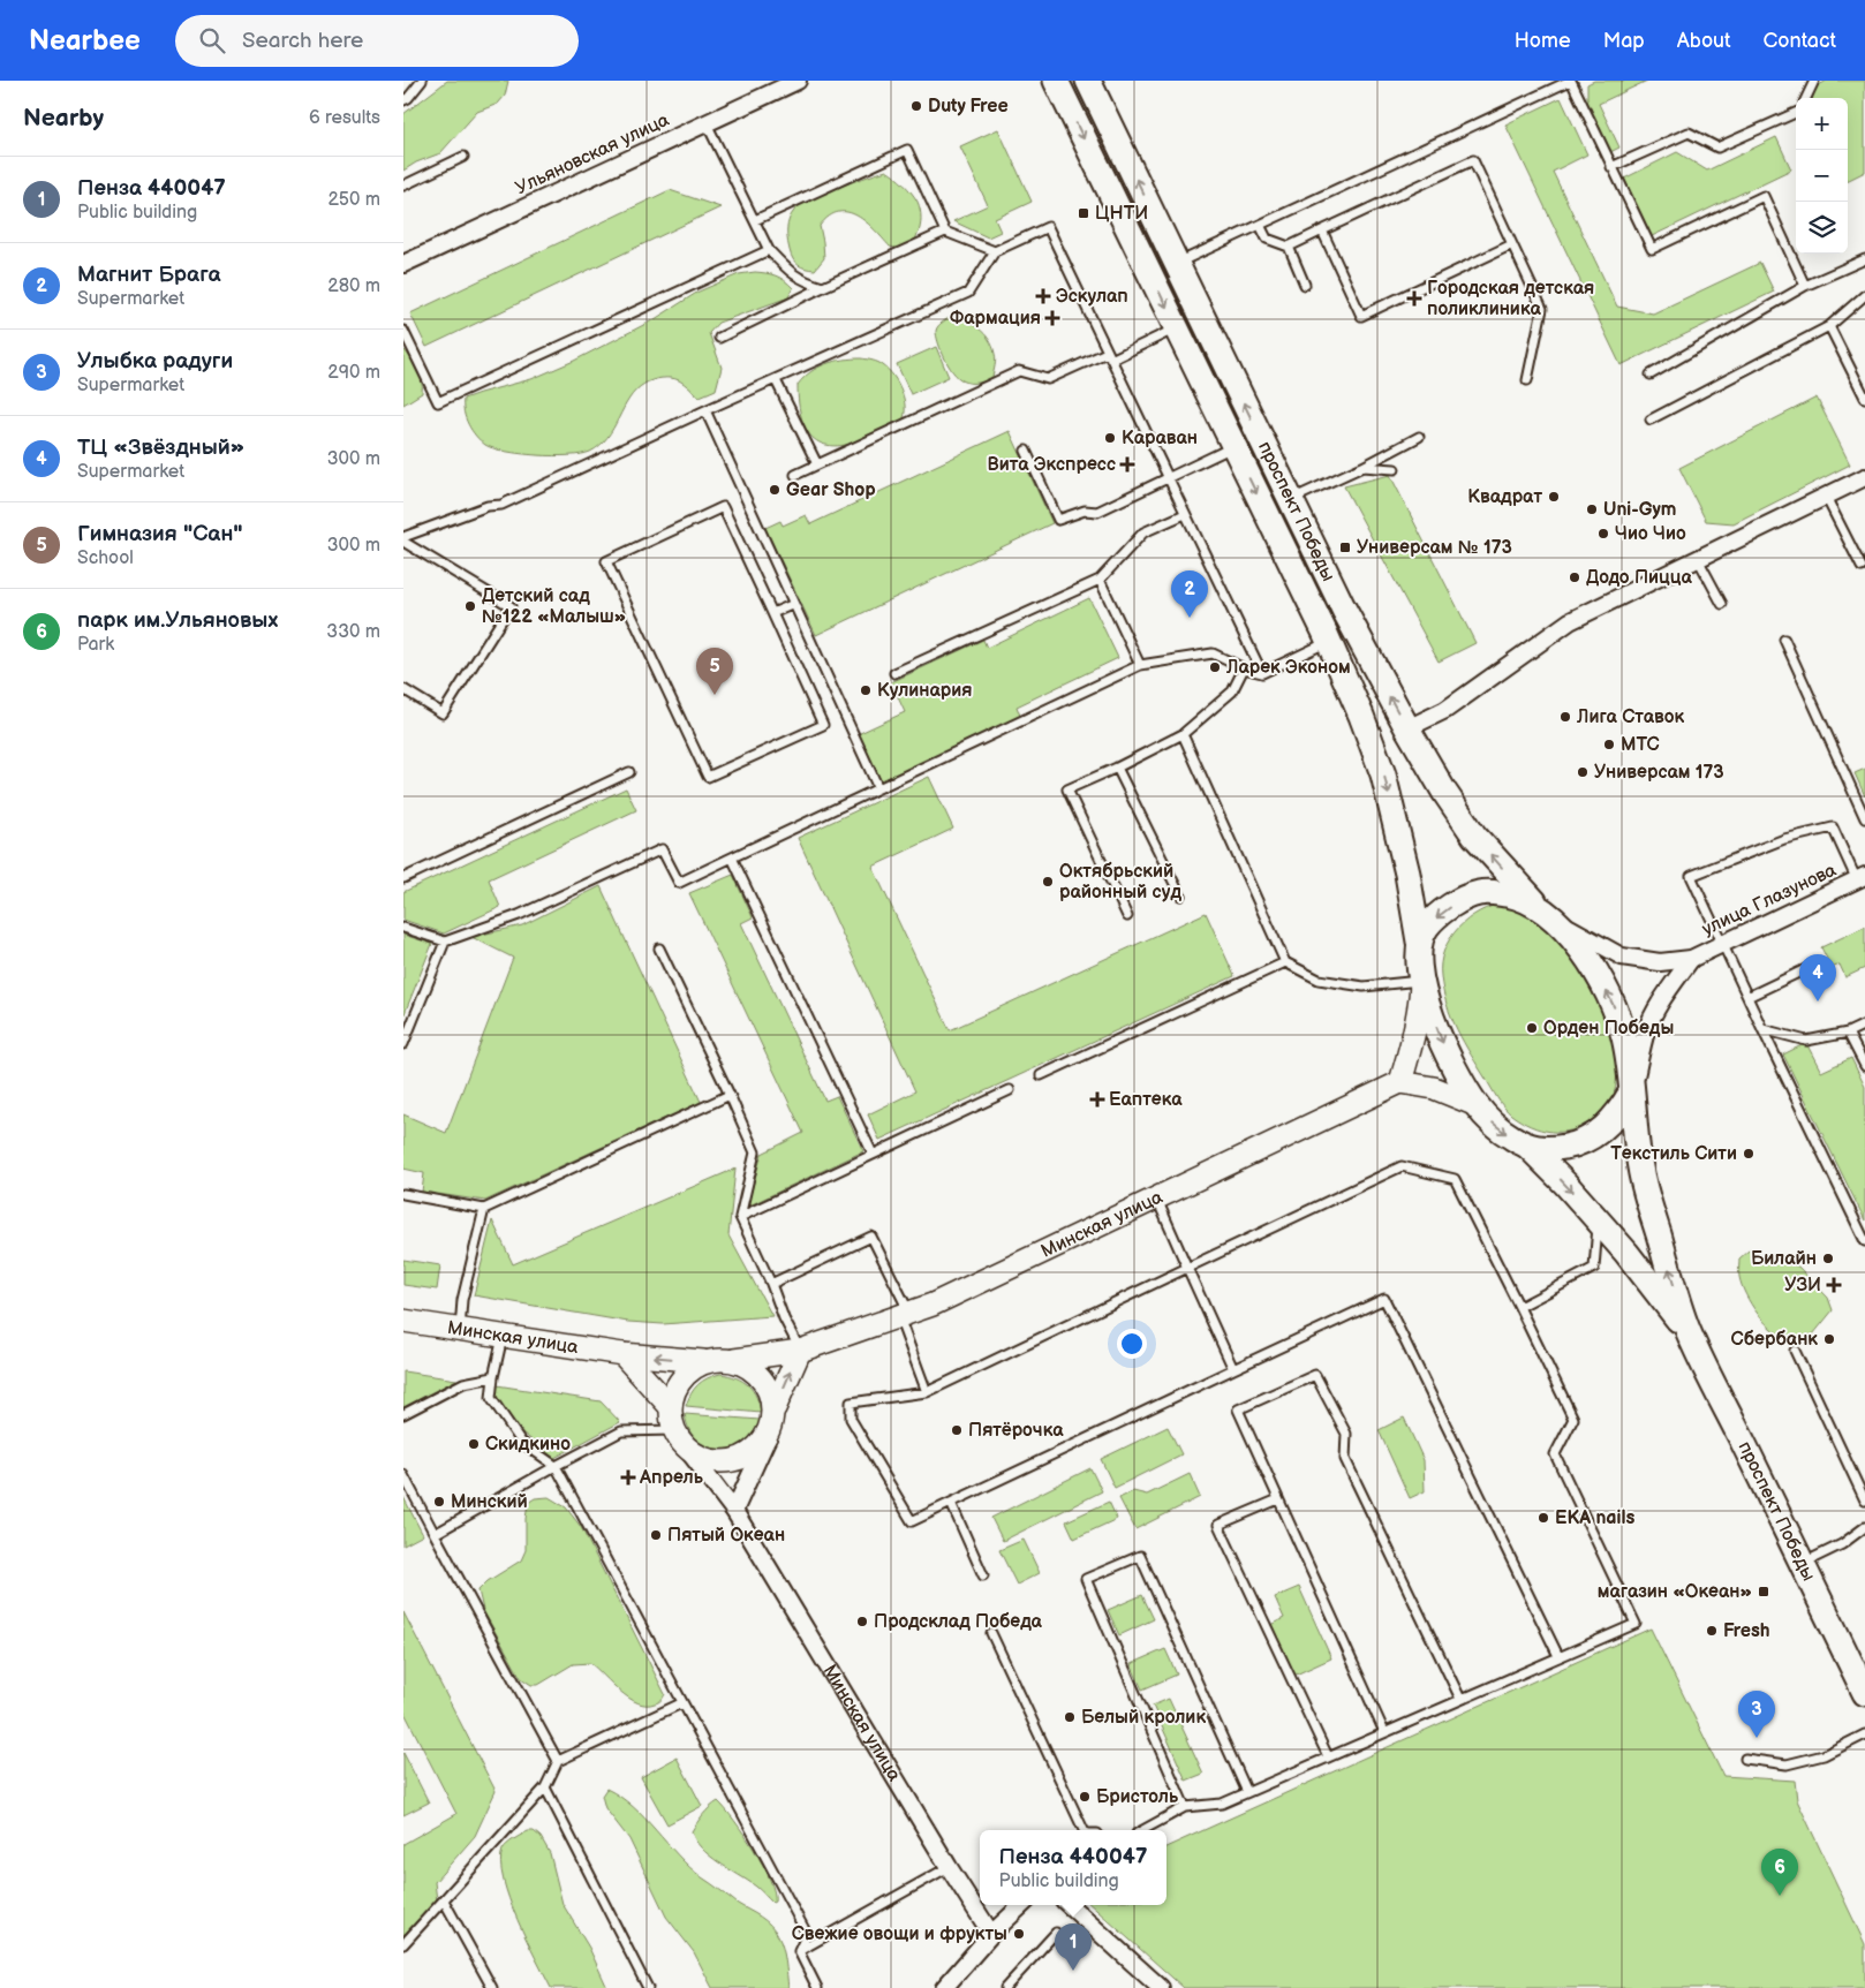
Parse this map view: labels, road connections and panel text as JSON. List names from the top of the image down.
{
  "streets": {
    "main road": ["проспект Победы", "Минская улица"],
    "street": ["Ульяновская улица", "улица Глазунова"]
  },
  "crossings": [
    ["проспект Победы", "улица Глазунова"]
  ],
  "places": {
    "other": [
      "Duty Free",
      "Караван",
      "Gear Shop",
      "Квадрат",
      "Uni-Gym",
      "Чио Чио",
      "Додо Пицца",
      "Детский сад №122 «Малыш»",
      "Ларек Эконом",
      "Кулинария",
      "Лига Ставок",
      "МТС",
      "Универсам 173",
      "Октябрьский районный суд",
      "Орден Победы",
      "Текстиль Сити",
      "Билайн",
      "Сбербанк",
      "Пятёрочка",
      "Скидкино",
      "Минский",
      "EKA nails",
      "Пятый Океан",
      "Продсклад Победа",
      "Fresh",
      "Белый кролик",
      "Бристоль",
      "Свежие овощи и фрукты"
    ],
    "transit": ["ЦНТИ", "Универсам № 173", "магазин «Океан»"],
    "health": [
      "Эскулап",
      "Городская детская поликлиника",
      "Фармация",
      "Вита Экспресс",
      "Еаптека",
      "УЗИ",
      "Апрель"
    ]
  },
  "page": {
    "header": "Nearbee",
    "search": "Search here",
    "nav": [
      "Home",
      "Map",
      "About",
      "Contact"
    ],
    "heading": ["Nearby", "6 results"],
    "map_buttons": ["+", "−"],
    "list": [
      {
        "mark": "1",
        "name": "Пенза 440047",
        "note": "Public building",
        "value": "250 m"
      },
      {
        "mark": "2",
        "name": "Магнит Брага",
        "note": "Supermarket",
        "value": "280 m"
      },
      {
        "mark": "3",
        "name": "Улыбка радуги",
        "note": "Supermarket",
        "value": "290 m"
      },
      {
        "mark": "4",
        "name": "ТЦ «Звёздный»",
        "note": "Supermarket",
        "value": "300 m"
      },
      {
        "mark": "5",
        "name": "Гимназия \"Сан\"",
        "note": "School",
        "value": "300 m"
      },
      {
        "mark": "6",
        "name": "парк им.Ульяновых",
        "note": "Park",
        "value": "330 m"
      }
    ],
    "pins": [
      "2",
      "5",
      "4",
      "3",
      "6",
      "1"
    ],
    "popup": ["Пенза 440047", "Public building"]
  }
}
